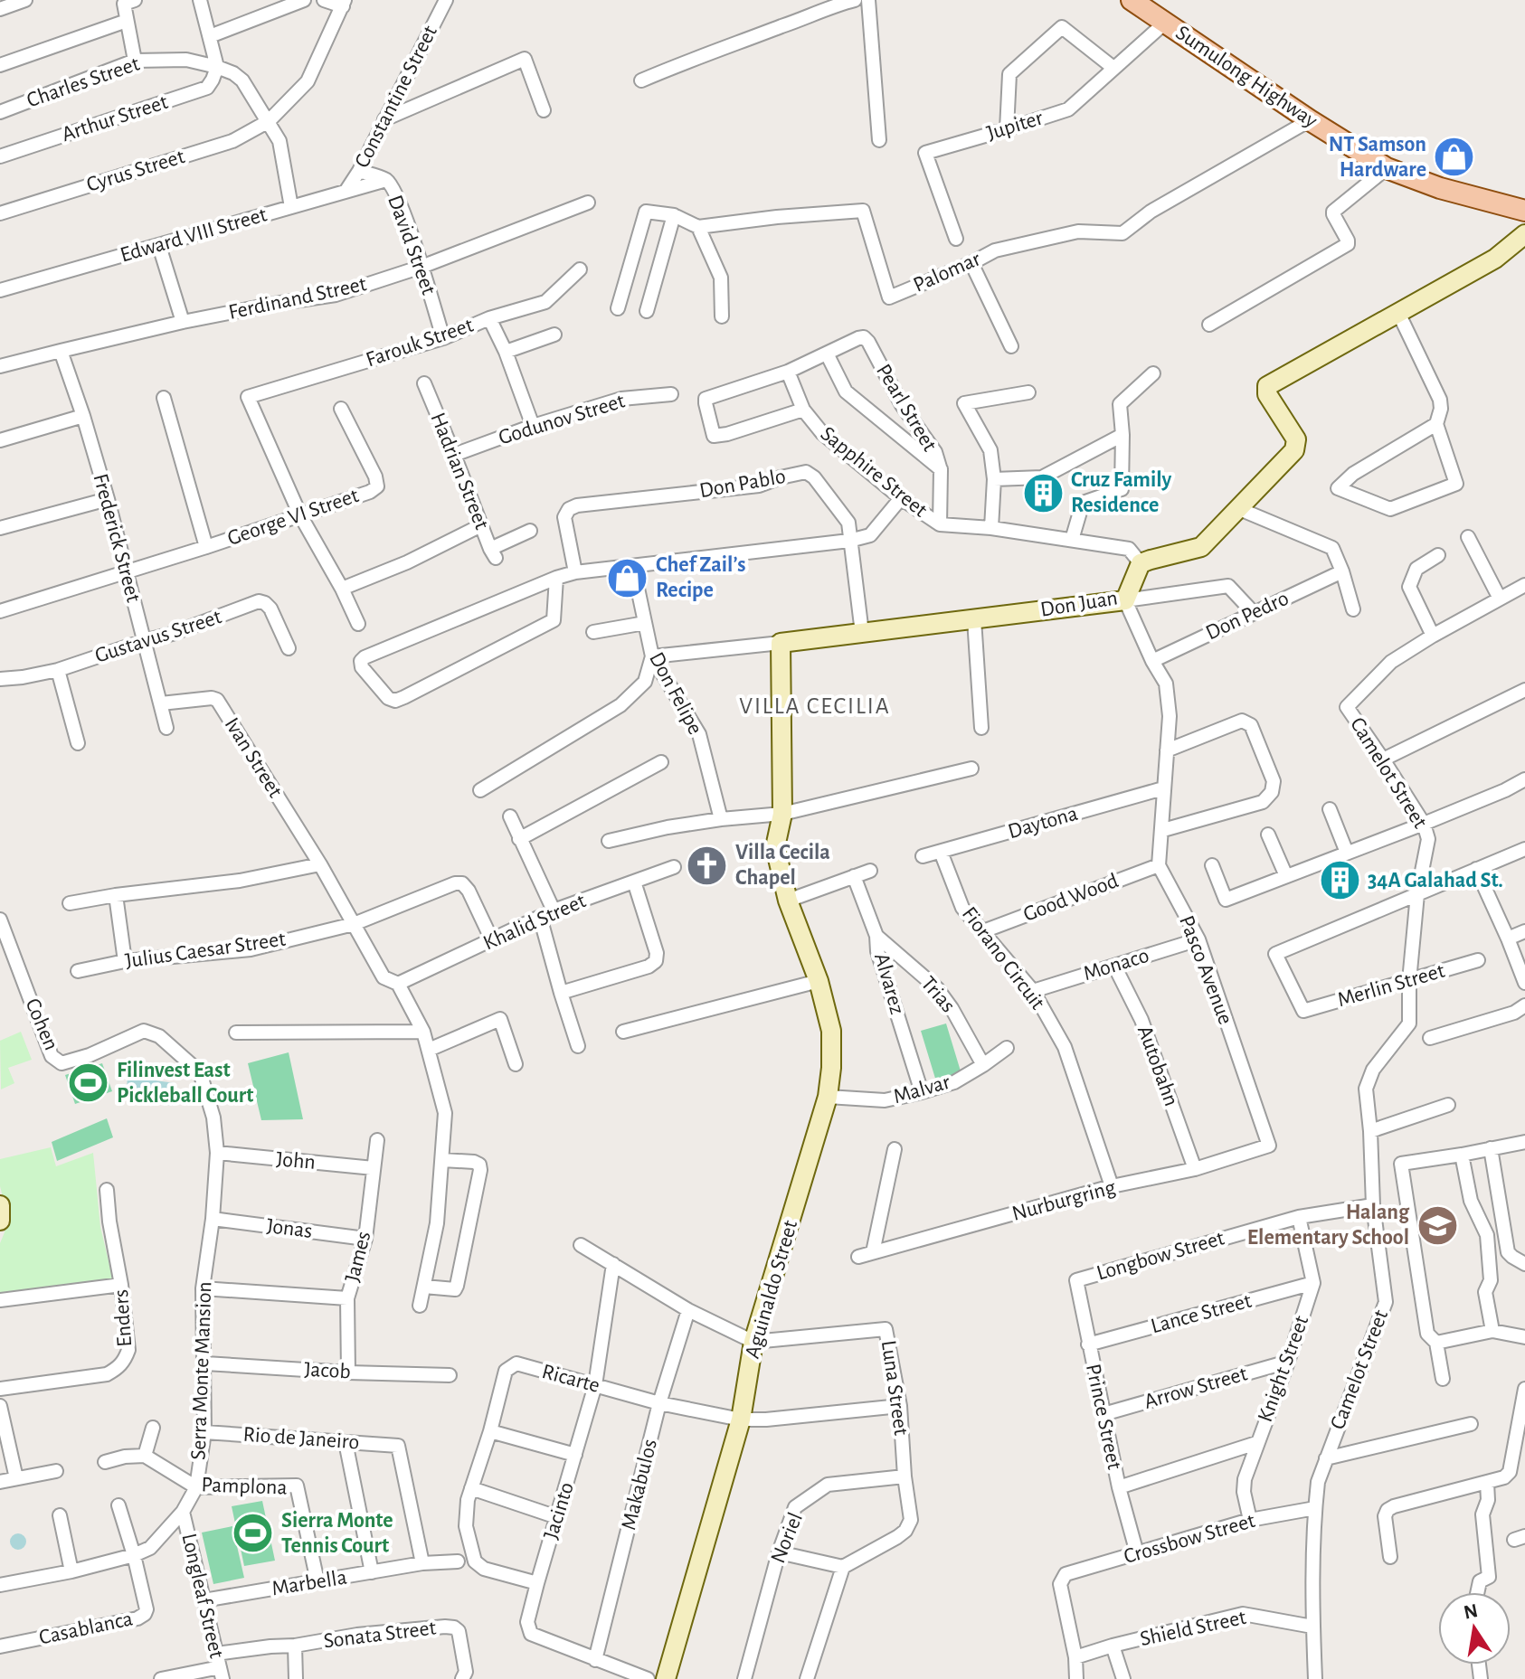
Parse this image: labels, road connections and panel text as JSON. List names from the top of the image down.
{
  "streets": {
    "main road": ["Sumulong Highway"],
    "street": [
      "Charles Street",
      "Constantine Street",
      "Arthur Street",
      "Jupiter",
      "Cyrus Street",
      "Edward VIII Street",
      "David Street",
      "Palomar",
      "Ferdinand Street",
      "Farouk Street",
      "Pearl Street",
      "Godunov Street",
      "Hadrian Street",
      "Sapphire Street",
      "Don Pablo",
      "George VI Street",
      "Frederick Street",
      "Don Juan",
      "Don Pedro",
      "Gustavus Street",
      "Don Felipe",
      "Ivan Street",
      "Camelot Street",
      "Daytona",
      "Good Wood",
      "Khalid Street",
      "Julius Caesar Street",
      "Fiorano Circuit",
      "Monaco",
      "Pasco Avenue",
      "Alvarez",
      "Merlin Street",
      "Trias",
      "Cohen",
      "Autobahn",
      "Malvar",
      "John",
      "Nurburgring",
      "Jonas",
      "Longbow Street",
      "James",
      "Aguinaldo Street",
      "Lance Street",
      "Enders",
      "Knight Street",
      "Serra Monte Mansion",
      "Jacob",
      "Ricarte",
      "Luna Street",
      "Arrow Street",
      "Prince Street",
      "Rio de Janeiro",
      "Makabulos",
      "Pamplona",
      "Jacinto",
      "Noriel",
      "Crossbow Street",
      "Marbella",
      "Longleaf Street",
      "Casablanca",
      "Shield Street",
      "Sonata Street"
    ]
  },
  "crossings": [
    ["Sumulong Highway", "Jupiter"],
    ["Sumulong Highway", "Palomar"],
    ["Charles Street", "Arthur Street"],
    ["Charles Street", "Cyrus Street"],
    ["Charles Street", "Edward VIII Street"],
    ["Constantine Street", "Edward VIII Street"],
    ["Constantine Street", "David Street"],
    ["Edward VIII Street", "David Street"],
    ["David Street", "Ferdinand Street"],
    ["David Street", "Farouk Street"],
    ["Ferdinand Street", "Frederick Street"],
    ["Farouk Street", "George VI Street"],
    ["Pearl Street", "Sapphire Street"],
    ["Godunov Street", "Hadrian Street"],
    ["Sapphire Street", "Don Juan"],
    ["Don Pablo", "Don Juan"],
    ["George VI Street", "Frederick Street"],
    ["Frederick Street", "Gustavus Street"],
    ["Frederick Street", "Ivan Street"],
    ["Don Juan", "Don Felipe"],
    ["Don Juan", "Aguinaldo Street"],
    ["Camelot Street", "Merlin Street"],
    ["Camelot Street", "Longbow Street"],
    ["Camelot Street", "Crossbow Street"],
    ["Camelot Street", "Shield Street"],
    ["Daytona", "Fiorano Circuit"],
    ["Good Wood", "Fiorano Circuit"],
    ["Good Wood", "Pasco Avenue"],
    ["Khalid Street", "Julius Caesar Street"],
    ["Fiorano Circuit", "Monaco"],
    ["Fiorano Circuit", "Nurburgring"],
    ["Monaco", "Pasco Avenue"],
    ["Monaco", "Autobahn"],
    ["Pasco Avenue", "Nurburgring"],
    ["Alvarez", "Trias"],
    ["Alvarez", "Malvar"],
    ["Trias", "Malvar"],
    ["Cohen", "John"],
    ["Cohen", "Serra Monte Mansion"],
    ["Autobahn", "Nurburgring"],
    ["Malvar", "Aguinaldo Street"],
    ["John", "James"],
    ["John", "Serra Monte Mansion"],
    ["Jonas", "James"],
    ["Jonas", "Serra Monte Mansion"],
    ["Longbow Street", "Prince Street"],
    ["James", "Jacob"],
    ["Aguinaldo Street", "Ricarte"],
    ["Aguinaldo Street", "Luna Street"],
    ["Lance Street", "Knight Street"],
    ["Lance Street", "Prince Street"],
    ["Knight Street", "Arrow Street"],
    ["Knight Street", "Crossbow Street"],
    ["Serra Monte Mansion", "Jacob"],
    ["Serra Monte Mansion", "Rio de Janeiro"],
    ["Serra Monte Mansion", "Pamplona"],
    ["Serra Monte Mansion", "Longleaf Street"],
    ["Serra Monte Mansion", "Casablanca"],
    ["Ricarte", "Luna Street"],
    ["Ricarte", "Makabulos"],
    ["Ricarte", "Jacinto"],
    ["Luna Street", "Noriel"],
    ["Arrow Street", "Prince Street"],
    ["Prince Street", "Crossbow Street"],
    ["Rio de Janeiro", "Marbella"],
    ["Makabulos", "Jacinto"],
    ["Pamplona", "Marbella"],
    ["Crossbow Street", "Shield Street"],
    ["Marbella", "Longleaf Street"],
    ["Longleaf Street", "Sonata Street"]
  ],
  "districts": ["VILLA CECILIA"],
  "places": {
    "shop": ["NT Samson Hardware", "Chef Zail’s Recipe"],
    "building": ["Cruz Family Residence", "34A Galahad St."],
    "church": ["Villa Cecila Chapel"],
    "sports": ["Filinvest East Pickleball Court", "Sierra Monte Tennis Court"],
    "school or university": ["Halang Elementary School"]
  },
  "north": "top"
}
